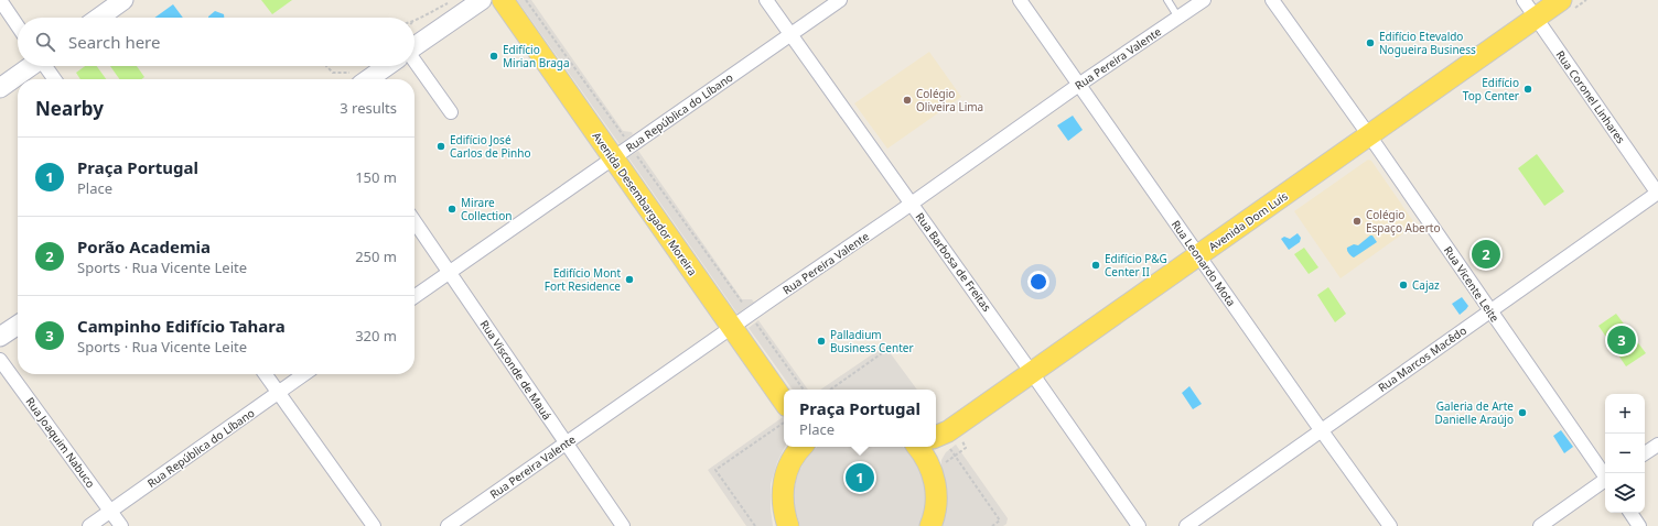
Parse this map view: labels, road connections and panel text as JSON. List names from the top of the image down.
{
  "streets": {
    "main road": ["Avenida Desembargador Moreira", "Avenida Dom Luís"],
    "street": [
      "Rua Pereira Valente",
      "Rua Coronel Linhares",
      "Rua República do Líbano",
      "Rua Barbosa de Freitas",
      "Rua Leonardo Mota",
      "Rua Vicente Leite",
      "Rua Marcos Macêdo",
      "Rua Visconde de Mauá",
      "Rua Joaquim Nabuco"
    ]
  },
  "crossings": [
    ["Rua Pereira Valente", "Avenida Desembargador Moreira"],
    ["Rua Pereira Valente", "Rua Barbosa de Freitas"],
    ["Rua Pereira Valente", "Rua Leonardo Mota"],
    ["Rua Pereira Valente", "Rua Visconde de Mauá"],
    ["Rua Coronel Linhares", "Avenida Dom Luís"],
    ["Rua Coronel Linhares", "Rua Marcos Macêdo"],
    ["Rua República do Líbano", "Avenida Desembargador Moreira"],
    ["Rua República do Líbano", "Rua Barbosa de Freitas"],
    ["Rua República do Líbano", "Rua Visconde de Mauá"],
    ["Rua República do Líbano", "Rua Joaquim Nabuco"],
    ["Avenida Dom Luís", "Rua Barbosa de Freitas"],
    ["Avenida Dom Luís", "Rua Leonardo Mota"],
    ["Avenida Dom Luís", "Rua Vicente Leite"],
    ["Rua Leonardo Mota", "Rua Marcos Macêdo"],
    ["Rua Vicente Leite", "Rua Marcos Macêdo"]
  ],
  "places": [
    "Edifício Etevaldo Nogueira Business",
    "Edifício Mirian Braga",
    "Edifício Top Center",
    "Colégio Oliveira Lima",
    "Edifício José Carlos de Pinho",
    "Mirare Collection",
    "Colégio Espaço Aberto",
    "Edifício P&G Center II",
    "Edifício Mont Fort Residence",
    "Cajaz",
    "Palladium Business Center",
    "Galeria de Arte Danielle Araújo"
  ],
  "page": {
    "search": "Search here",
    "heading": ["Nearby", "3 results"],
    "list": [
      {
        "mark": "1",
        "name": "Praça Portugal",
        "note": "Place",
        "value": "150 m"
      },
      {
        "mark": "2",
        "name": "Porão Academia",
        "note": "Sports · Rua Vicente Leite",
        "value": "250 m"
      },
      {
        "mark": "3",
        "name": "Campinho Edifício Tahara",
        "note": "Sports · Rua Vicente Leite",
        "value": "320 m"
      }
    ],
    "pins": ["2", "3", "1"],
    "popup": ["Praça Portugal", "Place"],
    "map_buttons": ["+", "−"]
  }
}
